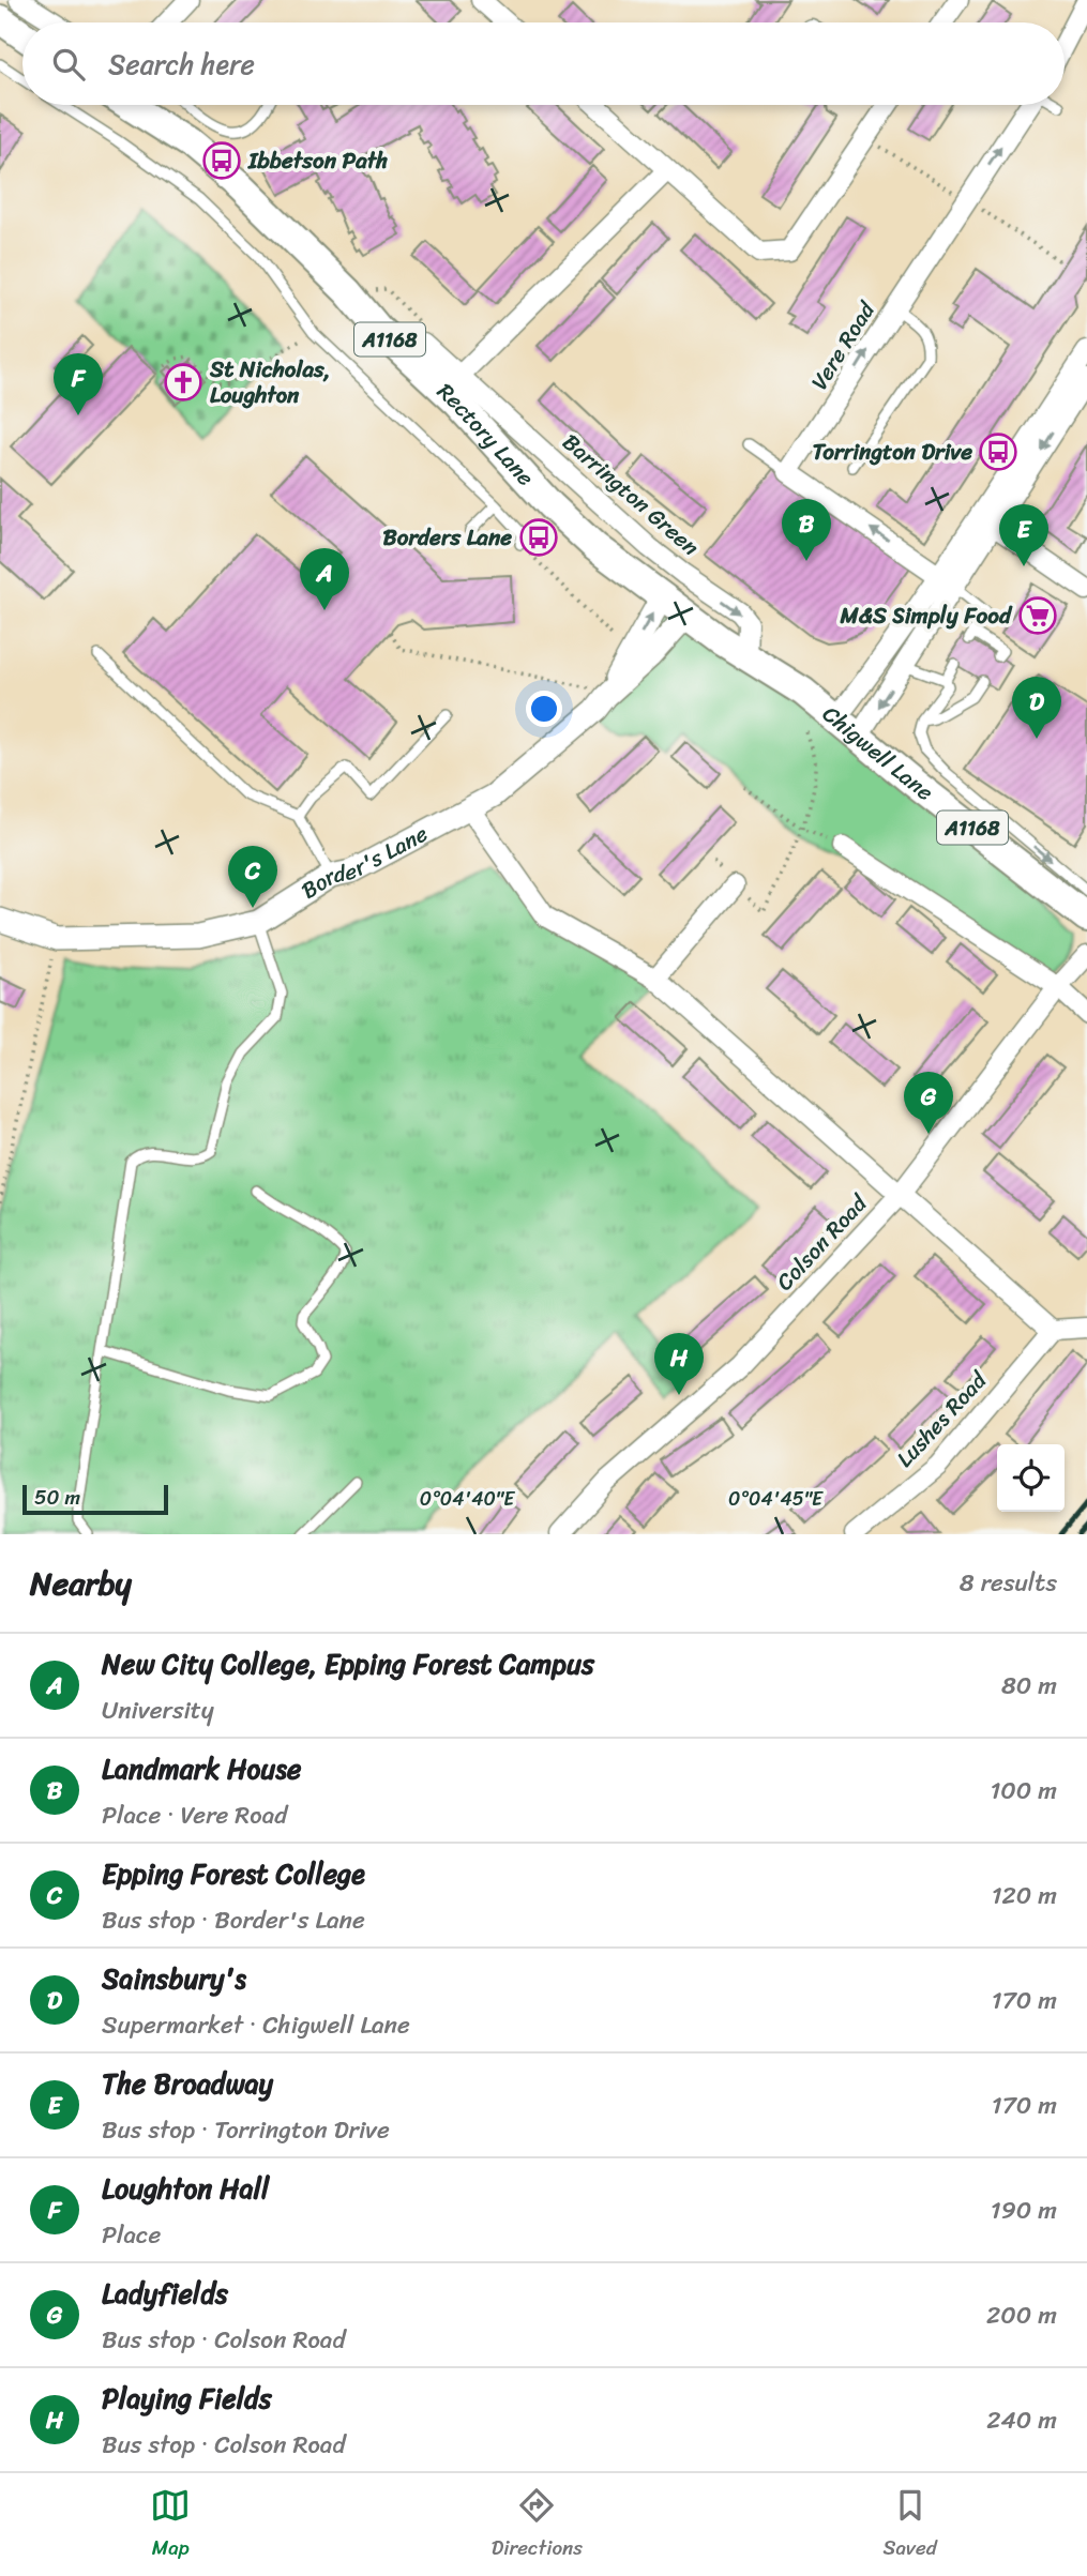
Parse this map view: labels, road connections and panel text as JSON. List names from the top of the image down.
{
  "streets": {
    "main road": ["A1168", "Rectory Lane", "Chigwell Lane"],
    "street": [
      "Vere Road",
      "Barrington Green",
      "Border's Lane",
      "Colson Road",
      "Lushes Road"
    ]
  },
  "crossings": [
    ["Rectory Lane", "Chigwell Lane"],
    ["Rectory Lane", "Border's Lane"],
    ["Barrington Green", "Chigwell Lane"],
    ["Chigwell Lane", "Border's Lane"]
  ],
  "one_way": ["Vere Road"],
  "places": {
    "bus stop": ["Ibbetson Path", "Torrington Drive", "Borders Lane"],
    "church": ["St Nicholas, Loughton"],
    "supermarket": ["M&S Simply Food"]
  },
  "scale_bar": "50 m",
  "page": {
    "search": "Search here",
    "pins": [
      "F",
      "B",
      "E",
      "A",
      "D",
      "C",
      "G",
      "H"
    ],
    "scale": "50 m",
    "heading": ["Nearby", "8 results"],
    "list": [
      {
        "mark": "A",
        "name": "New City College, Epping Forest Campus",
        "note": "University",
        "value": "80 m"
      },
      {
        "mark": "B",
        "name": "Landmark House",
        "note": "Place · Vere Road",
        "value": "100 m"
      },
      {
        "mark": "C",
        "name": "Epping Forest College",
        "note": "Bus stop · Border's Lane",
        "value": "120 m"
      },
      {
        "mark": "D",
        "name": "Sainsbury's",
        "note": "Supermarket · Chigwell Lane",
        "value": "170 m"
      },
      {
        "mark": "E",
        "name": "The Broadway",
        "note": "Bus stop · Torrington Drive",
        "value": "170 m"
      },
      {
        "mark": "F",
        "name": "Loughton Hall",
        "note": "Place",
        "value": "190 m"
      },
      {
        "mark": "G",
        "name": "Ladyfields",
        "note": "Bus stop · Colson Road",
        "value": "200 m"
      },
      {
        "mark": "H",
        "name": "Playing Fields",
        "note": "Bus stop · Colson Road",
        "value": "240 m"
      }
    ],
    "nav": ["Map", "Directions", "Saved"]
  },
  "coordinates": ["0°04'40\"E", "0°04'45\"E"]
}
